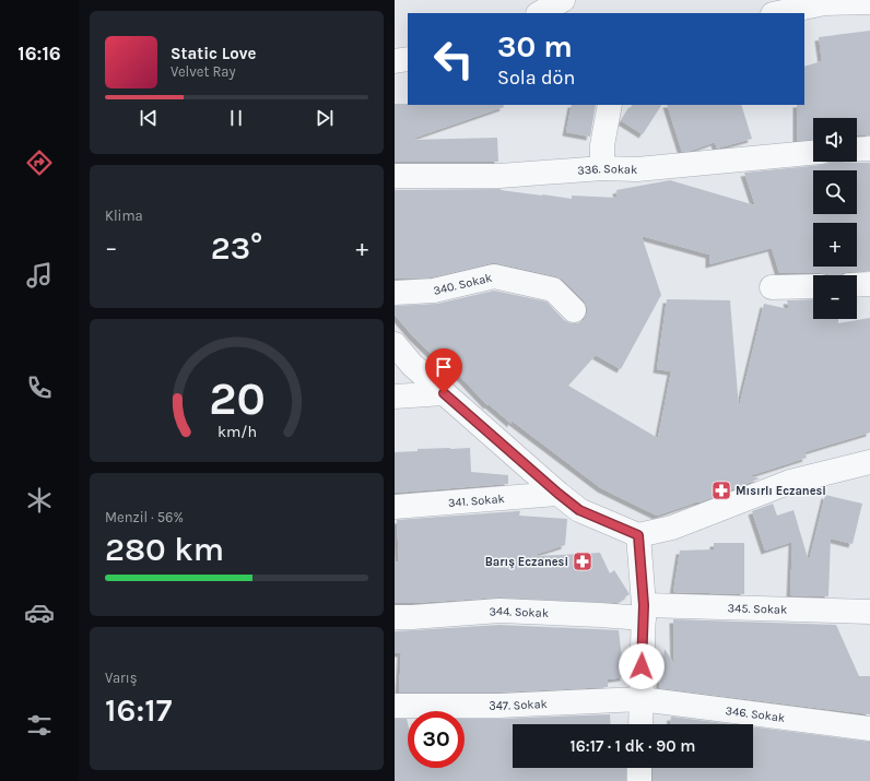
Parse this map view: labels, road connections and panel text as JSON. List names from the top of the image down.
{
  "streets": {
    "street": [
      "336. Sokak",
      "340. Sokak",
      "341. Sokak",
      "345. Sokak",
      "344. Sokak",
      "347. Sokak",
      "346. Sokak"
    ]
  },
  "crossings": [
    ["345. Sokak", "344. Sokak"],
    ["347. Sokak", "346. Sokak"]
  ],
  "places": {
    "pharmacy": ["Mısırlı Eczanesi", "Barış Eczanesi"]
  },
  "page": {
    "tabs": "16:16",
    "turn": ["30 m", "Sola dön"],
    "song": ["Static Love", "Velvet Ray"],
    "map_buttons": ["+", "−"],
    "tile": [
      "Klima",
      ["Menzil · 56%", "280 km"],
      ["Varış", "16:17"]
    ],
    "heat": ["−", "23°", "+"],
    "limit": "30",
    "trip": "16:17 · 1 dk · 90 m",
    "gauge": ["20", "km/h"]
  }
}
